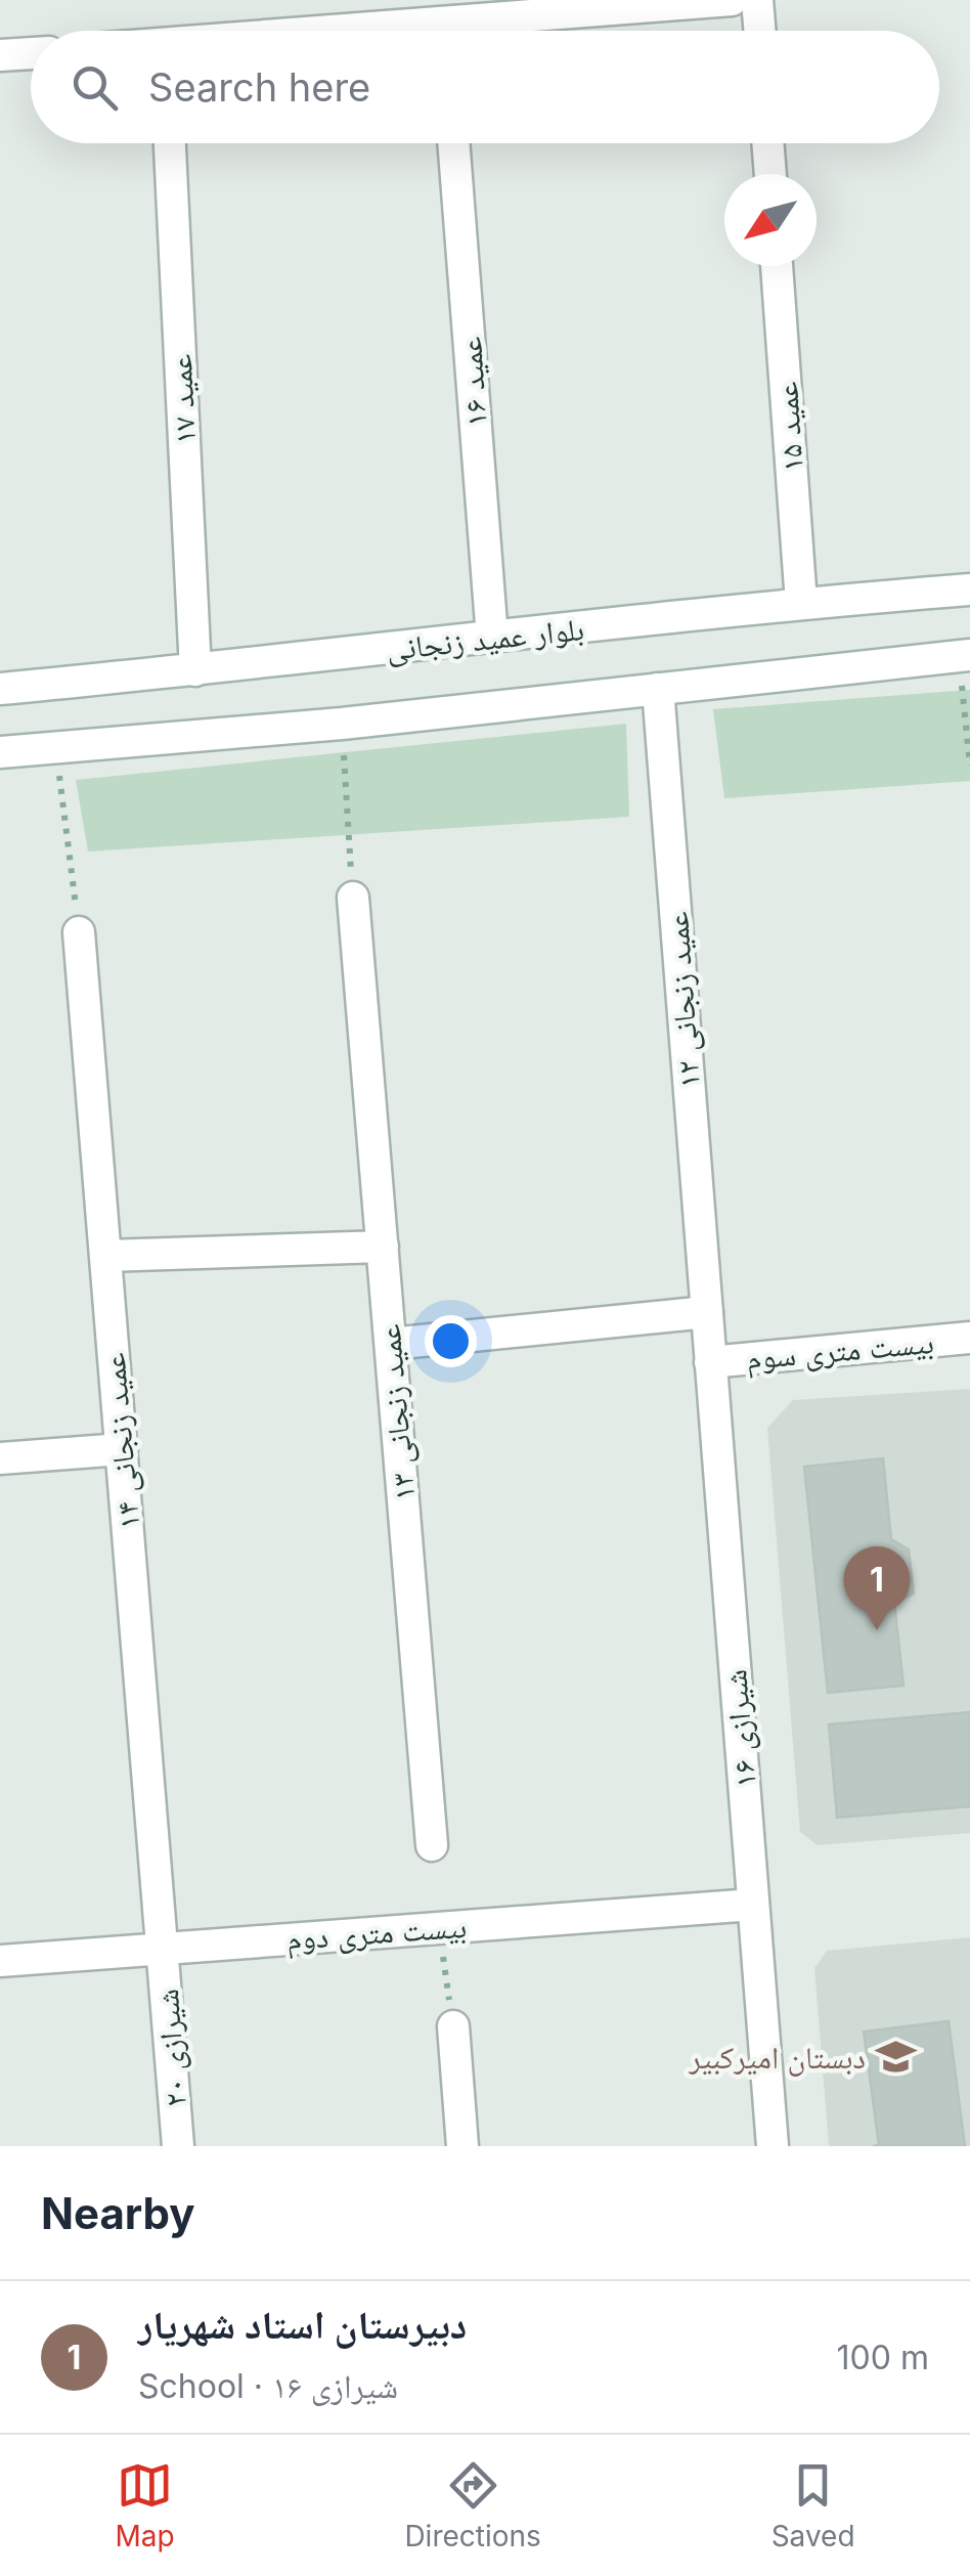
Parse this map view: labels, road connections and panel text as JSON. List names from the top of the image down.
{
  "streets": {
    "street": [
      "عمید ۱۶",
      "عمید ۱۷",
      "عمید ۱۵",
      "بلوار عمید زنجانی",
      "عمید زنجانی ۱۲",
      "بیست متری سوم",
      "عمید زنجانی ۱۳",
      "عمید زنجانی ۱۴",
      "شیرازی ۱۶",
      "بیست متری دوم",
      "شیرازی ۲۰"
    ]
  },
  "crossings": [
    ["عمید ۱۶", "بلوار عمید زنجانی"],
    ["عمید ۱۷", "بلوار عمید زنجانی"],
    ["عمید ۱۵", "بلوار عمید زنجانی"],
    ["عمید زنجانی ۱۲", "شیرازی ۱۶"],
    ["بیست متری سوم", "شیرازی ۱۶"],
    ["عمید زنجانی ۱۴", "بیست متری دوم"],
    ["عمید زنجانی ۱۴", "شیرازی ۲۰"],
    ["شیرازی ۱۶", "بیست متری دوم"],
    ["بیست متری دوم", "شیرازی ۲۰"]
  ],
  "places": {
    "school or university": ["دبستان امیرکبیر"]
  },
  "north": "bottom left",
  "page": {
    "search": "Search here",
    "pins": "1",
    "heading": "Nearby",
    "list": [
      {
        "mark": "1",
        "name": "دبیرستان استاد شهریار",
        "note": "School · شیرازی ۱۶",
        "value": "100 m"
      }
    ],
    "nav": ["Map", "Directions", "Saved"]
  }
}
